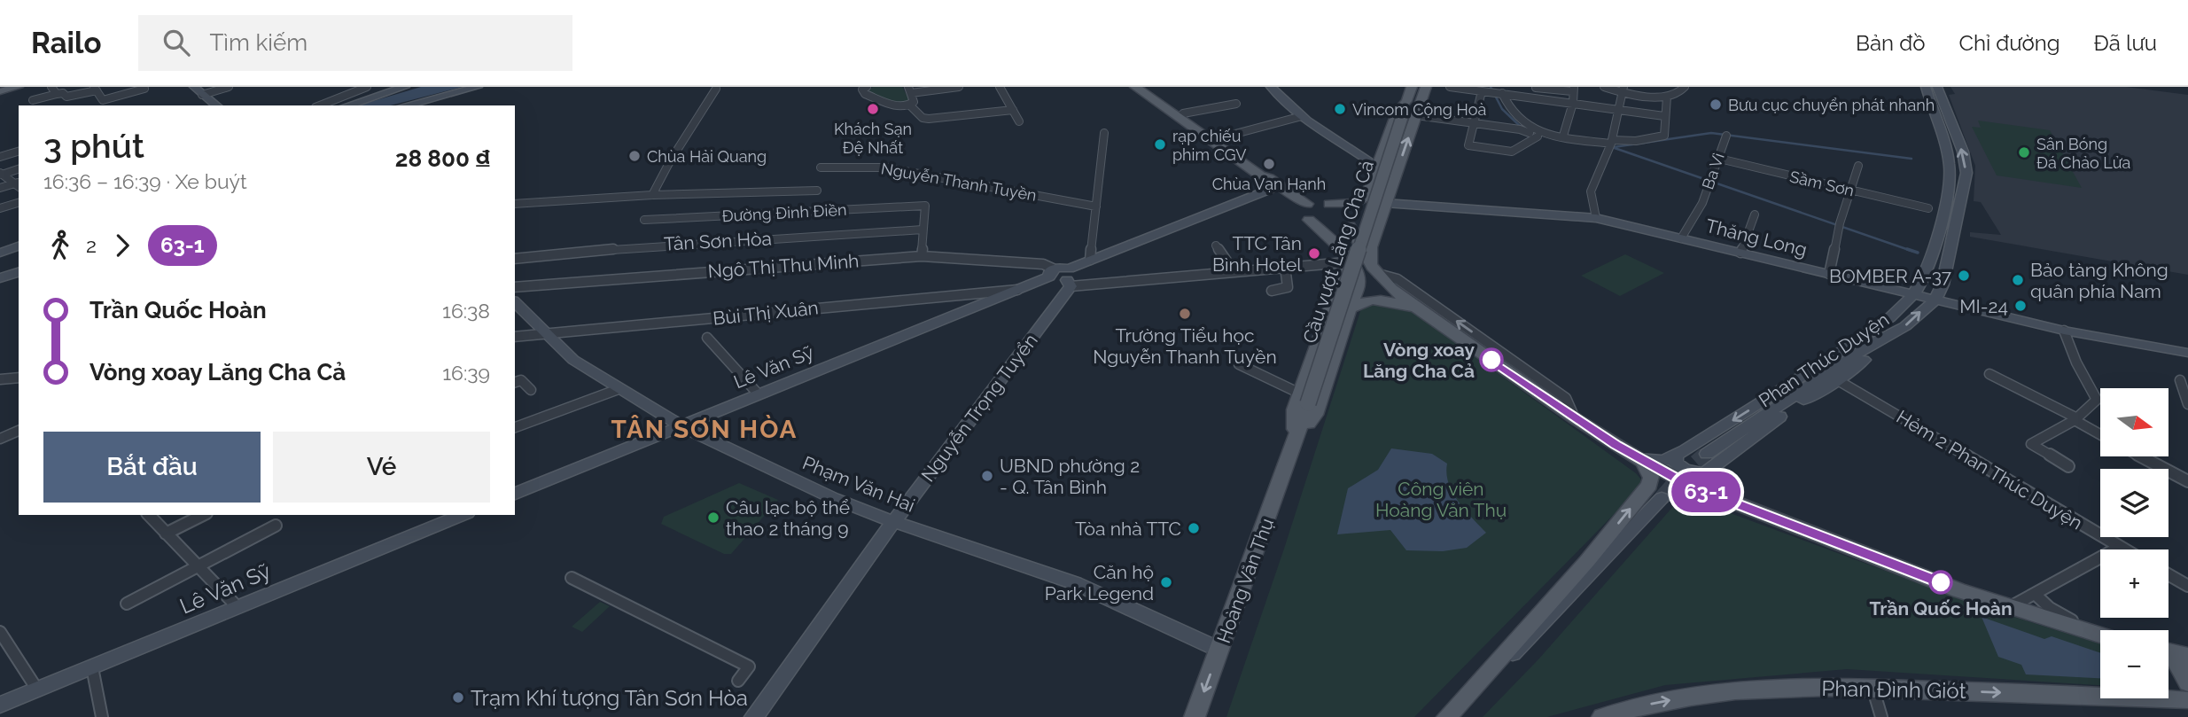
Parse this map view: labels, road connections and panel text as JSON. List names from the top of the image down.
{
  "streets": {
    "main road": [
      "Thăng Long",
      "Cầu vượt Lăng Cha Cả",
      "Phan Thúc Duyện",
      "Lê Văn Sỹ",
      "Nguyễn Trọng Tuyển",
      "Phạm Văn Hai",
      "Hoàng Văn Thụ",
      "Phan Đình Giót"
    ],
    "street": [
      "Ba Vì",
      "Nguyễn Thanh Tuyền",
      "Sầm Sơn",
      "Đường Đinh Điền",
      "Tân Sơn Hòa",
      "Ngô Thị Thu Minh",
      "Bùi Thị Xuân",
      "Hẻm 2 Phan Thúc Duyện"
    ]
  },
  "crossings": [
    ["Ba Vì", "Sầm Sơn"],
    ["Ba Vì", "Thăng Long"],
    ["Đường Đinh Điền", "Tân Sơn Hòa"],
    ["Thăng Long", "Phan Thúc Duyện"],
    ["Cầu vượt Lăng Cha Cả", "Hoàng Văn Thụ"],
    ["Ngô Thị Thu Minh", "Lê Văn Sỹ"],
    ["Bùi Thị Xuân", "Lê Văn Sỹ"],
    ["Bùi Thị Xuân", "Phạm Văn Hai"],
    ["Phan Thúc Duyện", "Hẻm 2 Phan Thúc Duyện"],
    ["Lê Văn Sỹ", "Phạm Văn Hai"],
    ["Nguyễn Trọng Tuyển", "Phạm Văn Hai"],
    ["Phạm Văn Hai", "Hoàng Văn Thụ"]
  ],
  "districts": ["TÂN SƠN HÒA"],
  "parks": ["Công viên Hoàng Văn Thụ"],
  "places": [
    "Bưu cục chuyển phát nhanh",
    "Khách Sạn Đệ Nhất",
    "Vincom Cộng Hoà",
    "rạp chiếu phim CGV",
    "Sân Bóng Đá Chảo Lửa",
    "Chùa Hải Quang",
    "Chùa Vạn Hạnh",
    "TTC Tân Bình Hotel",
    "BOMBER A-37",
    "Bảo tàng Không quân phía Nam",
    "MI-24",
    "Trường Tiểu học Nguyễn Thanh Tuyền",
    "Vòng xoay Lăng Cha Cả",
    "UBND phường 2 - Q. Tân Bình",
    "Câu lạc bộ thể thao 2 tháng 9",
    "Tòa nhà TTC",
    "Căn hộ Park Legend",
    "Trần Quốc Hoàn",
    "Trạm Khí tượng Tân Sơn Hòa"
  ],
  "lines": ["bus line 63-1"],
  "north": "right",
  "page": {
    "header": "Railo",
    "search": "Tìm kiếm",
    "nav": ["Bản đồ", "Chỉ đường", "Đã lưu"],
    "on_map": "63-1",
    "heading": ["3 phút", "16:36 – 16:39 · Xe buýt", "28 800 ₫"],
    "legs": ["2", "63-1"],
    "list": [
      {
        "name": "Trần Quốc Hoàn",
        "value": "16:38"
      },
      {
        "name": "Vòng xoay Lăng Cha Cả",
        "value": "16:39"
      }
    ],
    "map_buttons": ["+", "−"],
    "buttons": ["Bắt đầu", "Vé"]
  }
}
